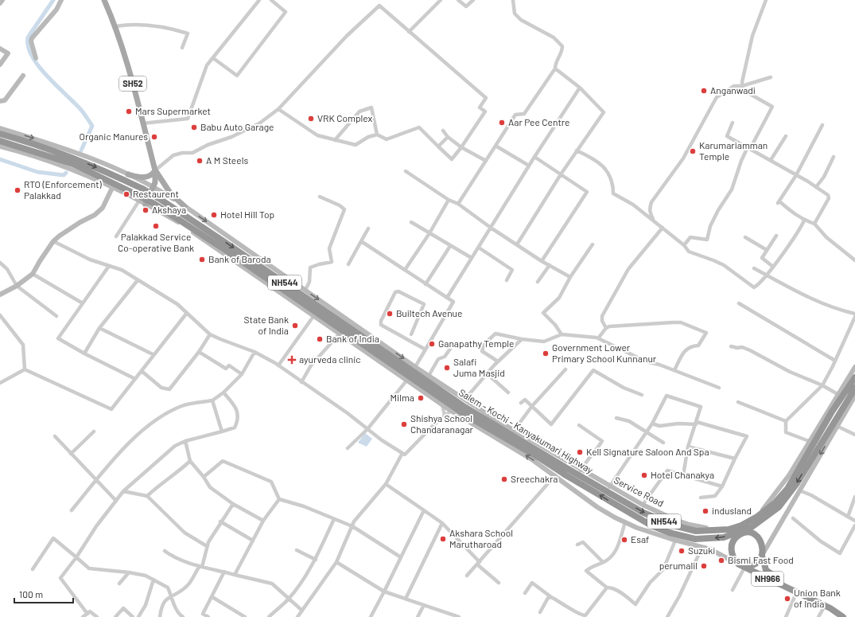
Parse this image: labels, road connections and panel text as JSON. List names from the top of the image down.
{
  "streets": {
    "highway": ["NH544", "Salem - Kochi - Kanyakumari Highway", "NH966"],
    "main road": ["SH52"],
    "street": ["Service Road"]
  },
  "crossings": [
    ["Salem - Kochi - Kanyakumari Highway", "Service Road"]
  ],
  "places": {
    "other": [
      "Anganwadi",
      "Mars Supermarket",
      "VRK Complex",
      "Aar Pee Centre",
      "Babu Auto Garage",
      "Organic Manures",
      "Karumariamman Temple",
      "A M Steels",
      "RTO (Enforcement) Palakkad",
      "Restaurent",
      "Akshaya",
      "Hotel Hill Top",
      "Palakkad Service Co-operative Bank",
      "Bank of Baroda",
      "Builtech Avenue",
      "State Bank of India",
      "Bank of India",
      "Ganapathy Temple",
      "Government Lower Primary School Kunnanur",
      "Salafi Juma Masjid",
      "Milma",
      "Shishya School Chandaranagar",
      "Kell Signature Saloon And Spa",
      "Hotel Chanakya",
      "Sreechakra",
      "indusland",
      "Akshara School Marutharoad",
      "Esaf",
      "Suzuki",
      "Bismi Fast Food",
      "perumalil",
      "Union Bank of India"
    ],
    "health": ["ayurveda clinic"]
  },
  "scale_bar": "100 m"
}
